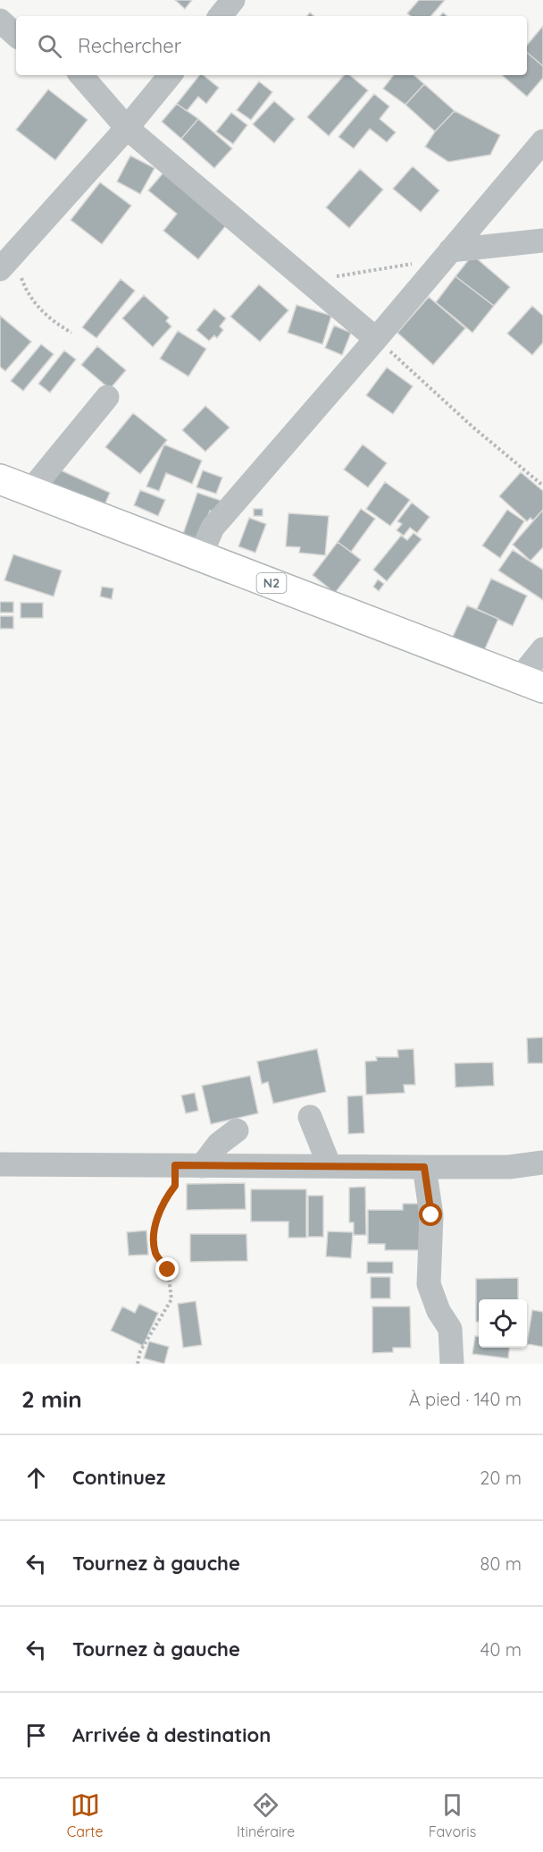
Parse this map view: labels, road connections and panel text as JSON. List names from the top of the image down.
{
  "streets": {
    "highway": ["N2"]
  },
  "page": {
    "search": "Rechercher",
    "heading": ["2 min", "À pied · 140 m"],
    "list": [
      ["Continuez", "20 m"],
      ["Tournez à gauche", "80 m"],
      ["Tournez à gauche", "40 m"],
      "Arrivée à destination"
    ],
    "nav": ["Carte", "Itinéraire", "Favoris"]
  }
}
